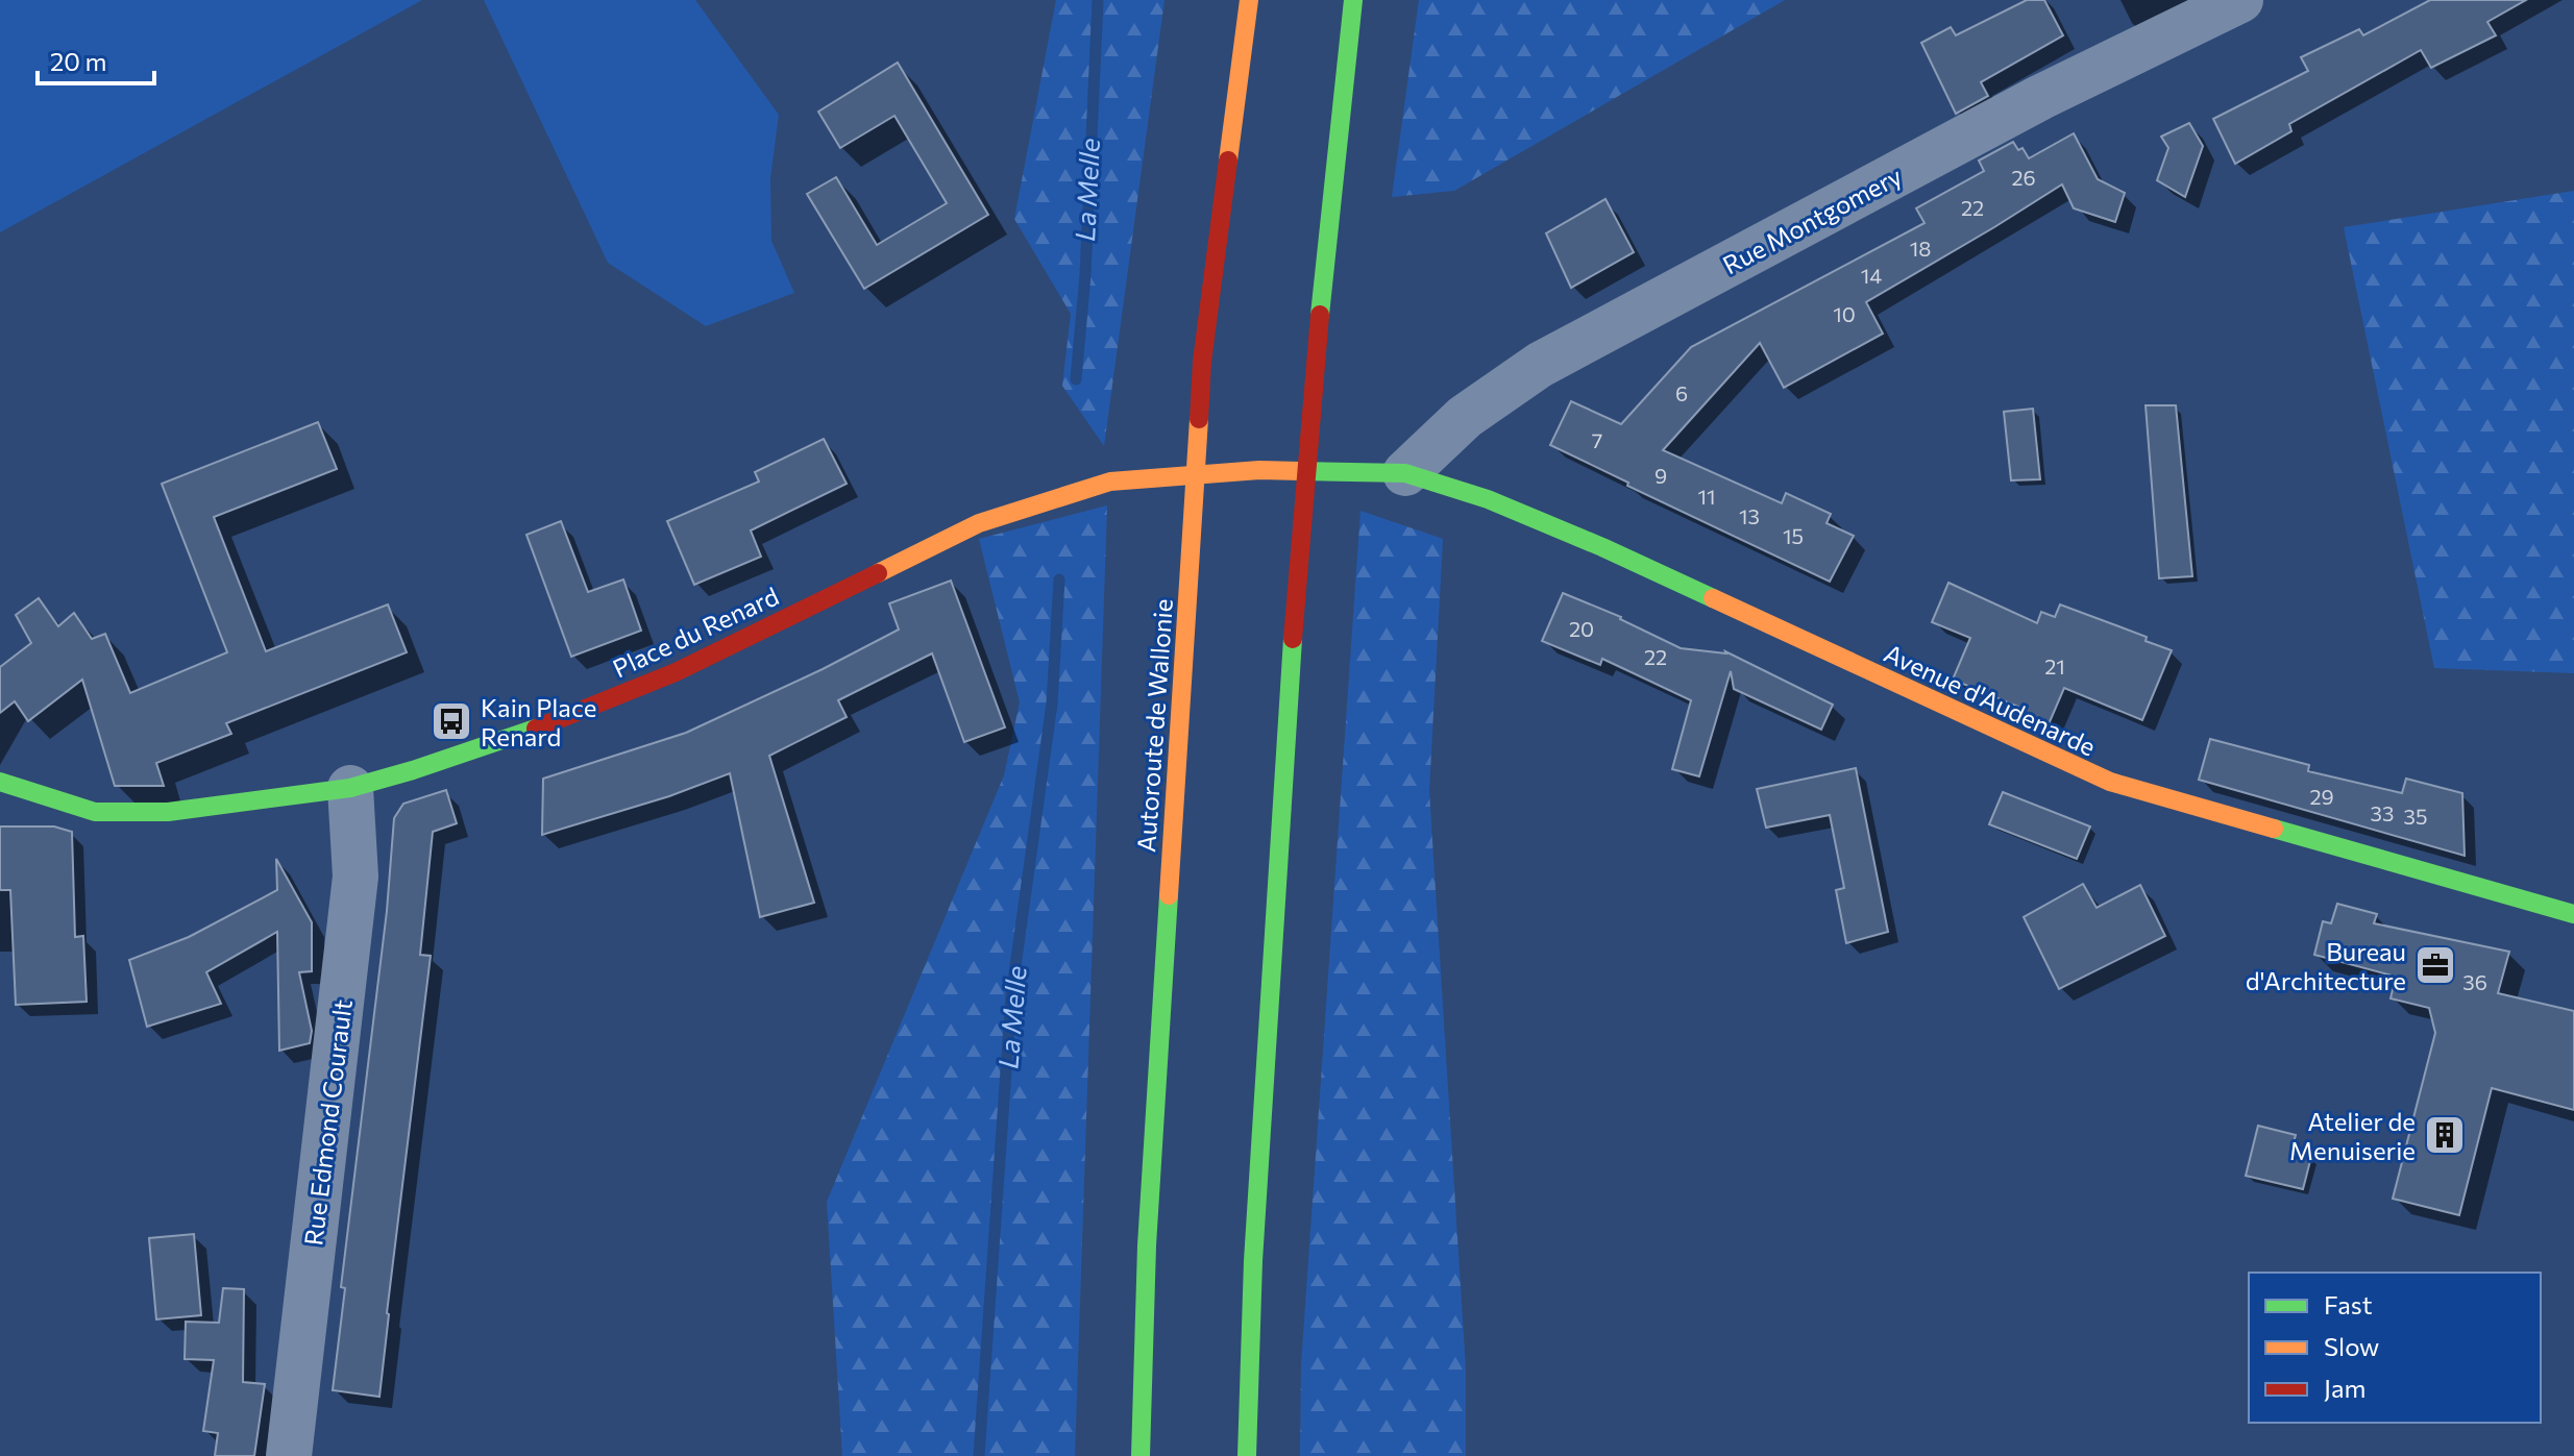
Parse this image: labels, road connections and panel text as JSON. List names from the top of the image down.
{
  "streets": {
    "main road": ["Place du Renard", "Avenue d'Audenarde", "Autoroute de Wallonie"],
    "street": ["Rue Montgomery", "Rue Edmond Courault"]
  },
  "crossings": [
    ["Rue Montgomery", "Place du Renard"],
    ["Rue Montgomery", "Avenue d'Audenarde"],
    ["Place du Renard", "Avenue d'Audenarde"],
    ["Place du Renard", "Rue Edmond Courault"]
  ],
  "water": ["La Melle"],
  "places": {
    "bus stop": ["Kain Place Renard"],
    "office": ["Bureau d'Architecture"],
    "building": ["Atelier de Menuiserie"]
  },
  "house_numbers": [
    "26",
    "22",
    "18",
    "14",
    "10",
    "6",
    "7",
    "9",
    "11",
    "13",
    "15",
    "20",
    "22",
    "21",
    "29",
    "33",
    "35",
    "36"
  ],
  "legend": ["Fast", "Slow", "Jam"],
  "scale_bar": "20 m"
}
